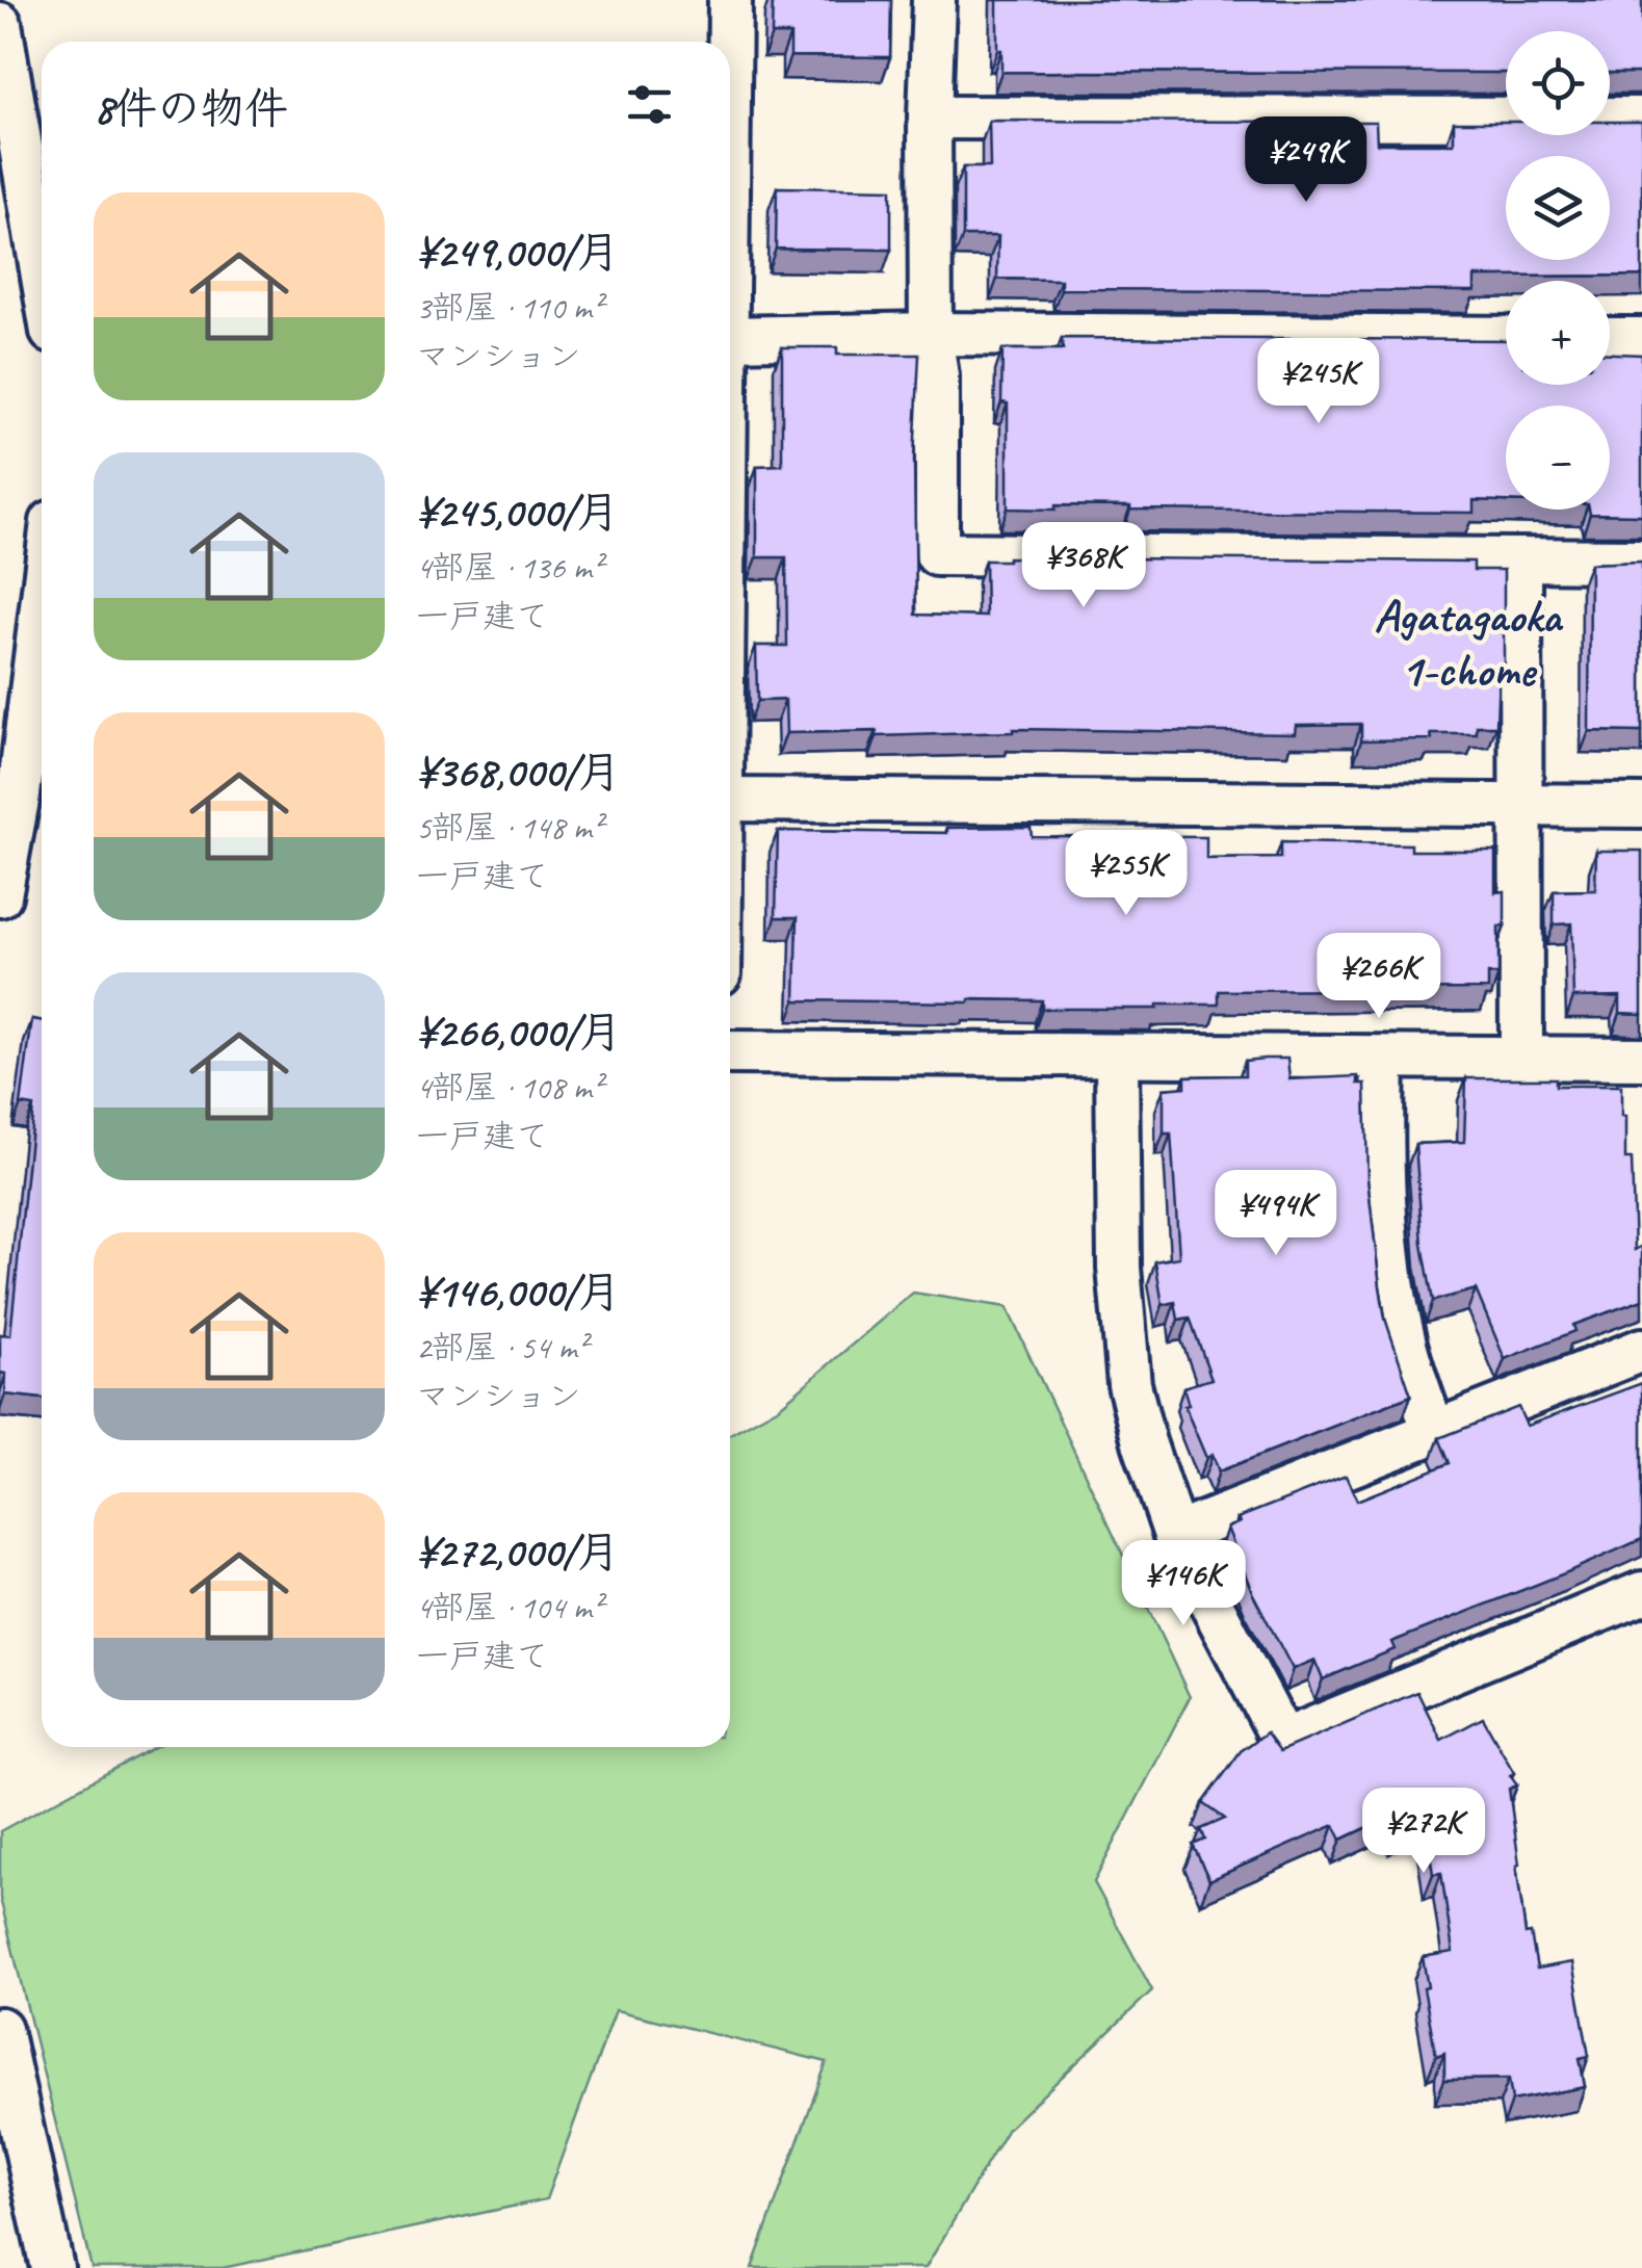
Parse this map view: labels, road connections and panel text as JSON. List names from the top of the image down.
{
  "districts": ["Agatagaoka 1-chome"],
  "page": {
    "map_buttons": ["+", "−"],
    "heading": "8件の物件",
    "price": [
      "¥249K",
      "¥245K",
      "¥368K",
      "¥255K",
      "¥266K",
      "¥494K",
      "¥146K",
      "¥272K"
    ],
    "list": [
      {
        "name": "¥249,000/月",
        "note": "3部屋 · 110 m² · マンション"
      },
      {
        "name": "¥245,000/月",
        "note": "4部屋 · 136 m² · 一戸建て"
      },
      {
        "name": "¥368,000/月",
        "note": "5部屋 · 148 m² · 一戸建て"
      },
      {
        "name": "¥266,000/月",
        "note": "4部屋 · 108 m² · 一戸建て"
      },
      {
        "name": "¥146,000/月",
        "note": "2部屋 · 54 m² · マンション"
      },
      {
        "name": "¥272,000/月",
        "note": "4部屋 · 104 m² · 一戸建て"
      }
    ]
  }
}
